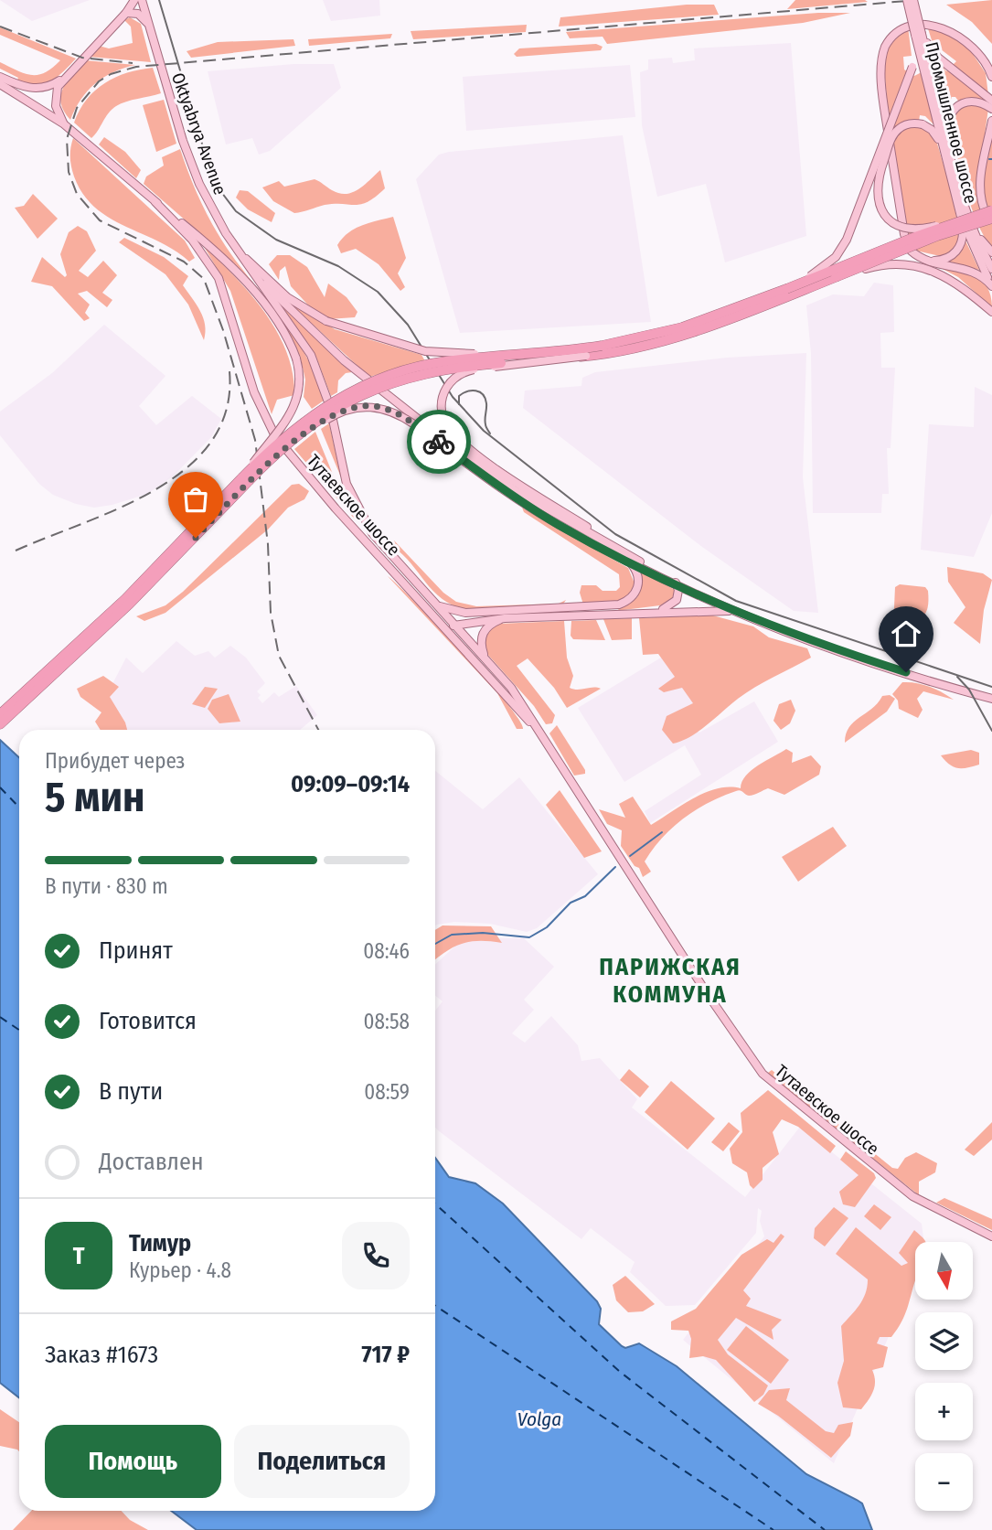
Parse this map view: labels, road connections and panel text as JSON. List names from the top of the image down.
{
  "streets": {
    "main road": ["Промышленное шоссе", "Oktyabrya Avenue", "Тутаевское шоссе"]
  },
  "crossings": [
    ["Oktyabrya Avenue", "Тутаевское шоссе"]
  ],
  "districts": ["ПАРИЖСКАЯ КОММУНА"],
  "water": ["Volga"],
  "north": "bottom",
  "page": {
    "heading": ["5 мин", "Прибудет через", "09:09–09:14"],
    "panel": [
      "Тимур",
      "Курьер · 4.8",
      "Заказ #1673",
      "717 ₽"
    ],
    "bar": "В пути · 830 m",
    "list": [
      ["Принят", "08:46"],
      ["Готовится", "08:58"],
      ["В пути", "08:59"],
      "Доставлен"
    ],
    "round": "Т",
    "map_buttons": ["+", "−"],
    "buttons": ["Помощь", "Поделиться"]
  }
}
